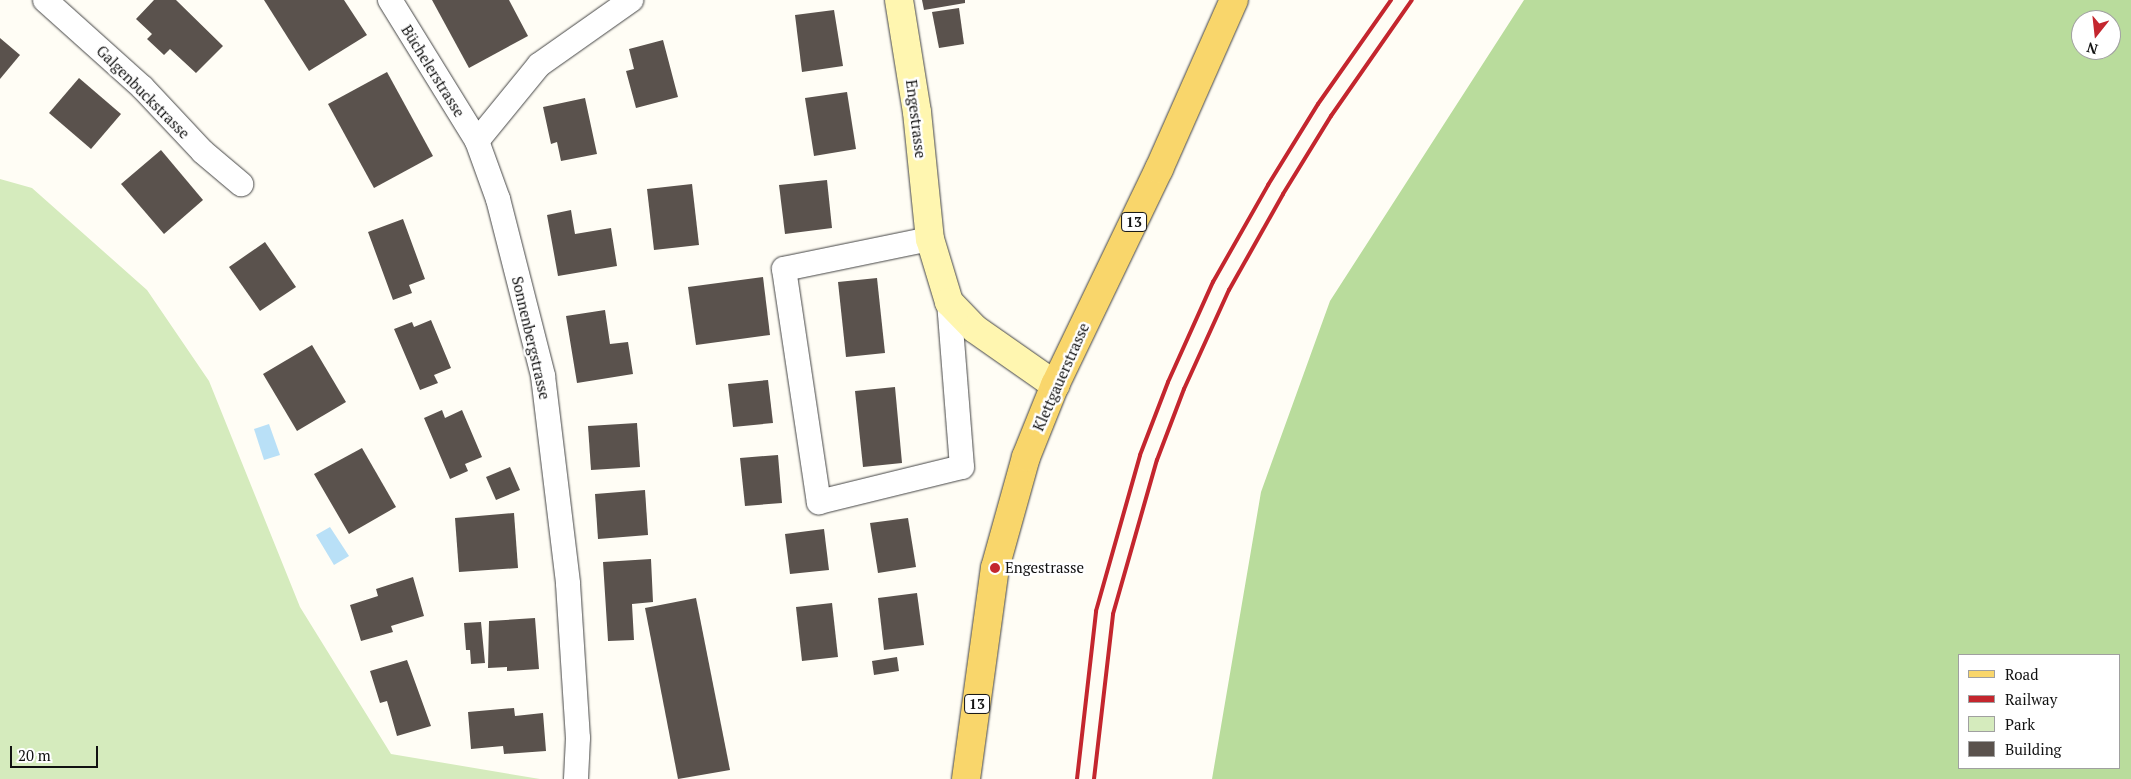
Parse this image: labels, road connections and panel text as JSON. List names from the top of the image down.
{
  "streets": {
    "main road": ["13", "Klettgauerstrasse"],
    "street": [
      "Büchelerstrasse",
      "Galgenbuckstrasse",
      "Engestrasse",
      "Sonnenbergstrasse"
    ]
  },
  "crossings": [
    ["Büchelerstrasse", "Sonnenbergstrasse"],
    ["Engestrasse", "Klettgauerstrasse"]
  ],
  "places": ["Engestrasse"],
  "legend": [
    "Road",
    "Railway",
    "Park",
    "Building"
  ],
  "scale_bar": "20 m",
  "north": "bottom"
}
